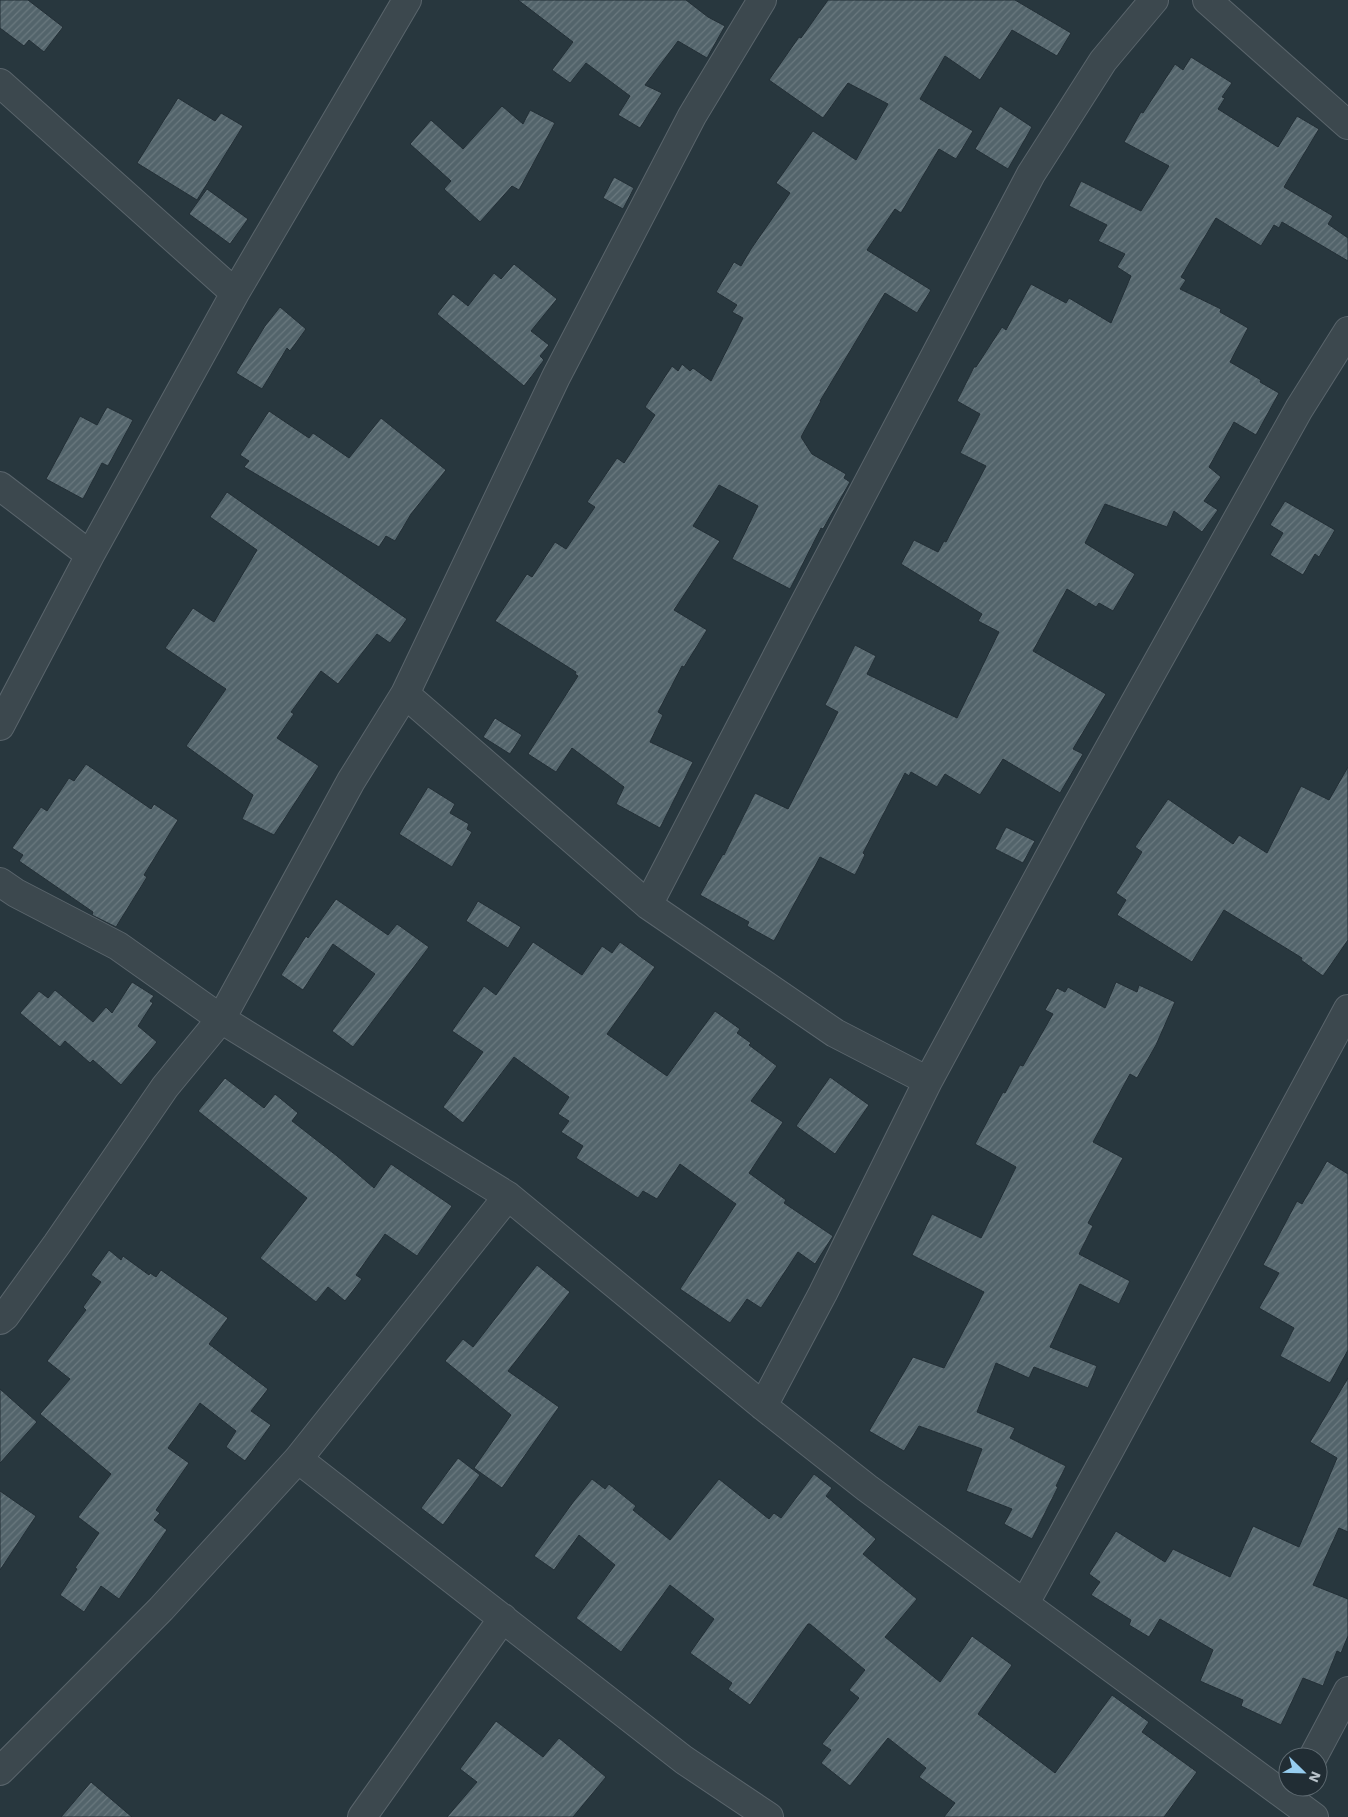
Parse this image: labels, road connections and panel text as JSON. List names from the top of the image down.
{
  "north": "bottom right"
}
